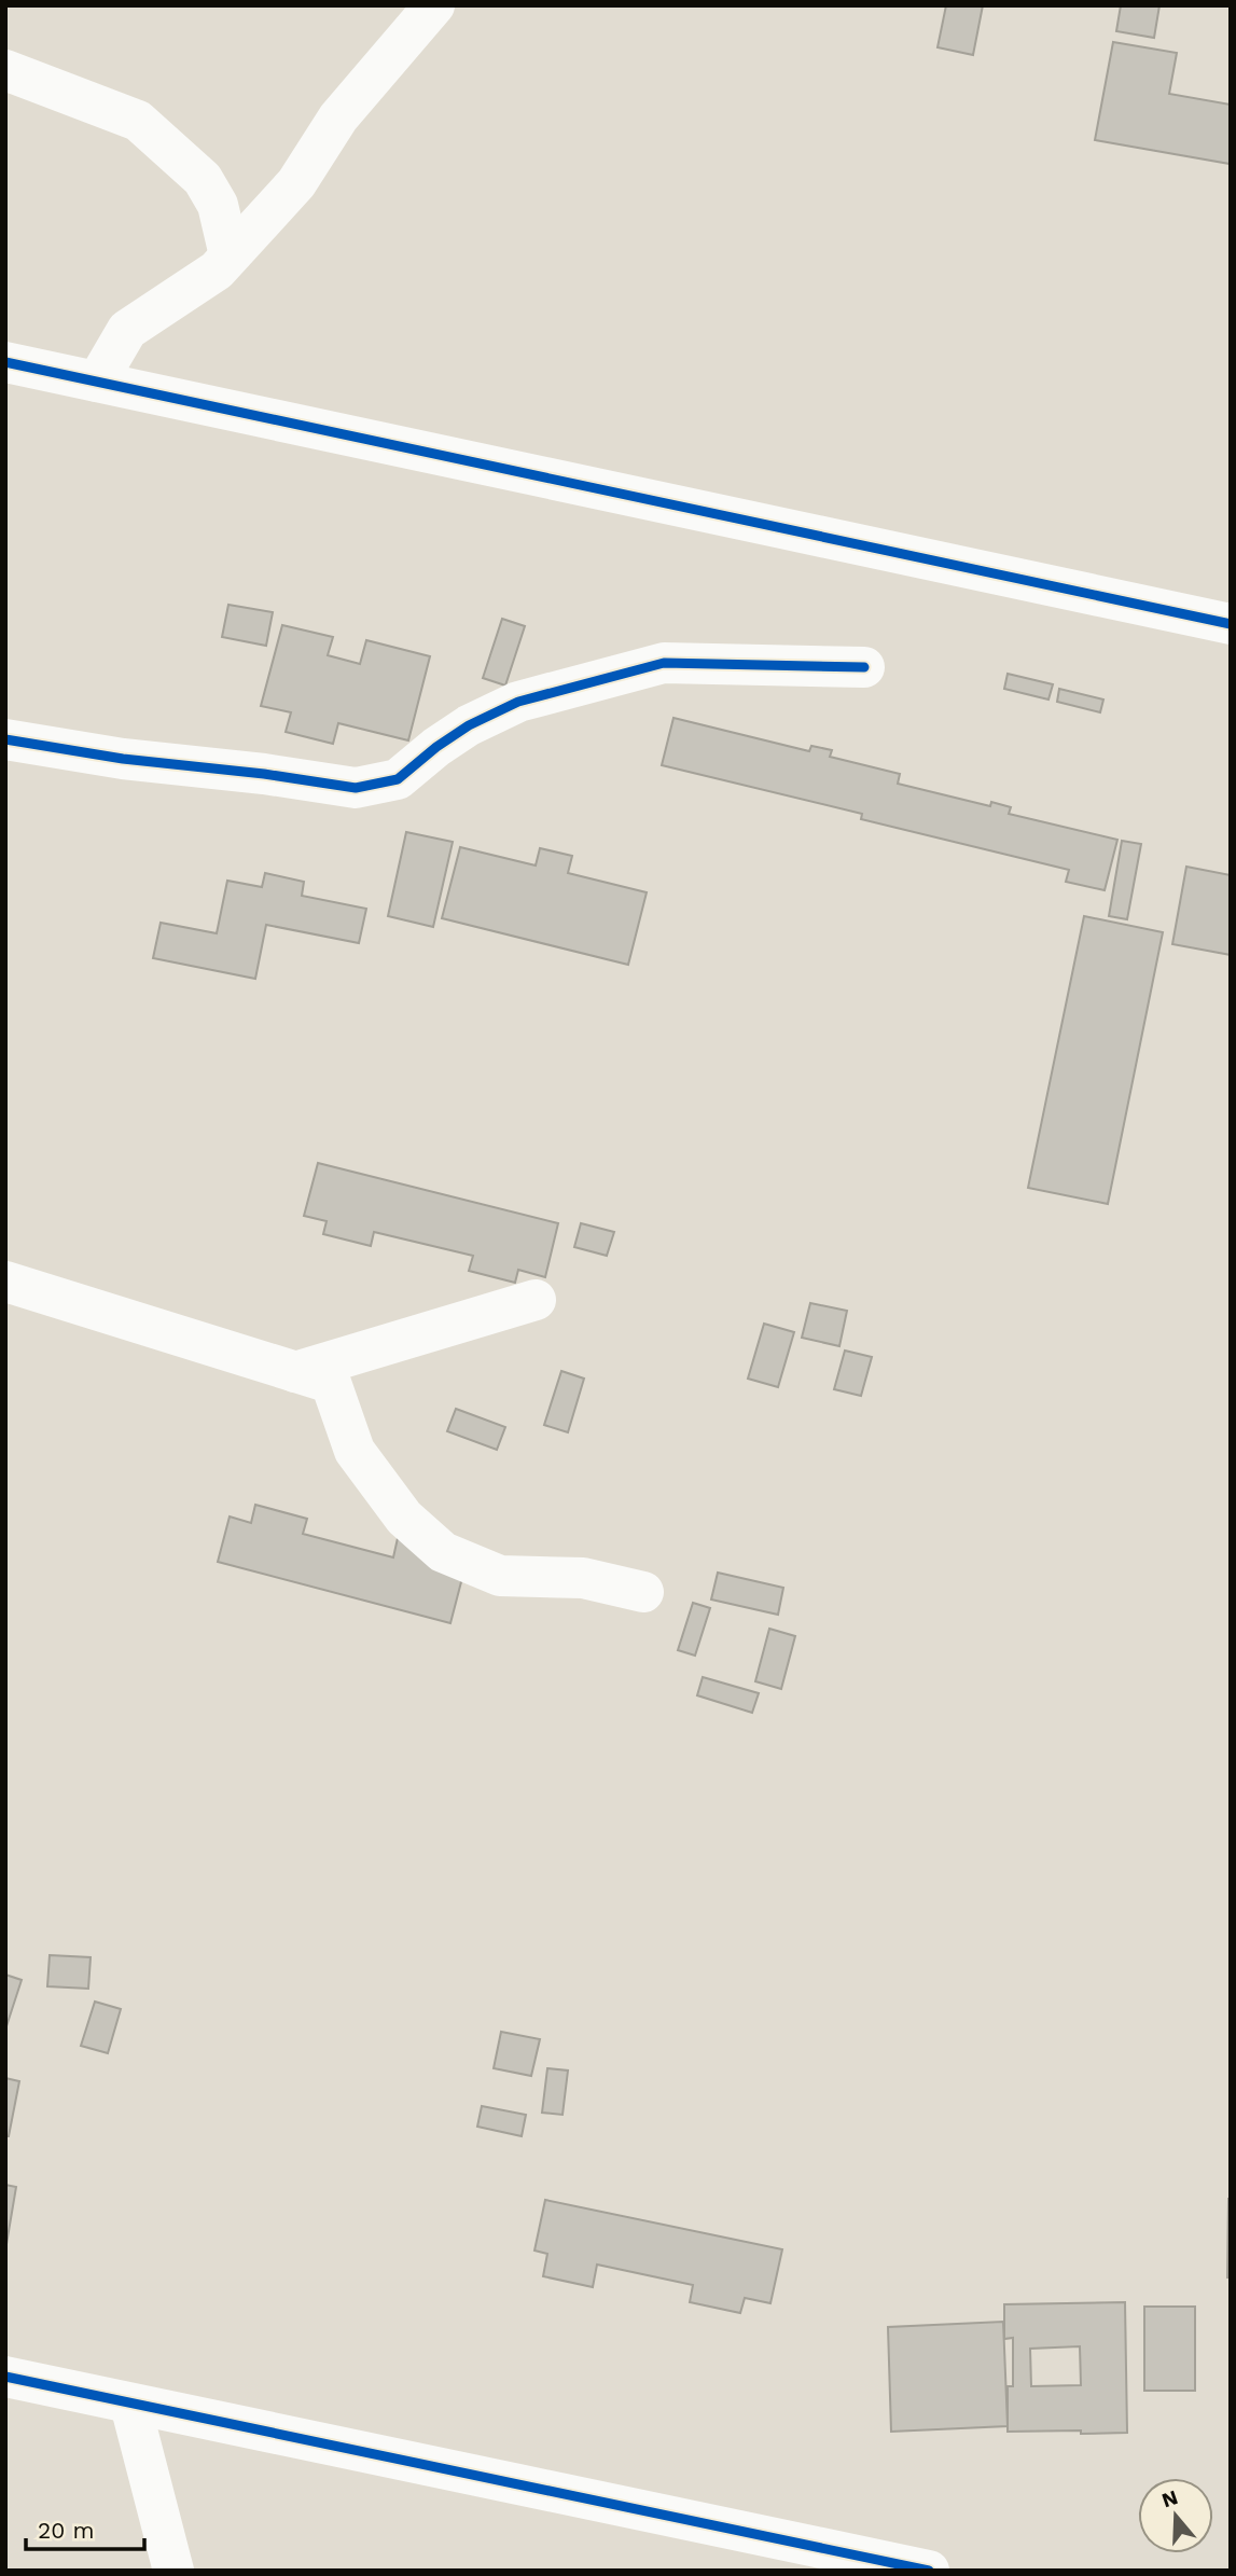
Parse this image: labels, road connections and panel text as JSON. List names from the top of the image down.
{
  "scale_bar": "20 m",
  "north": "top"
}
